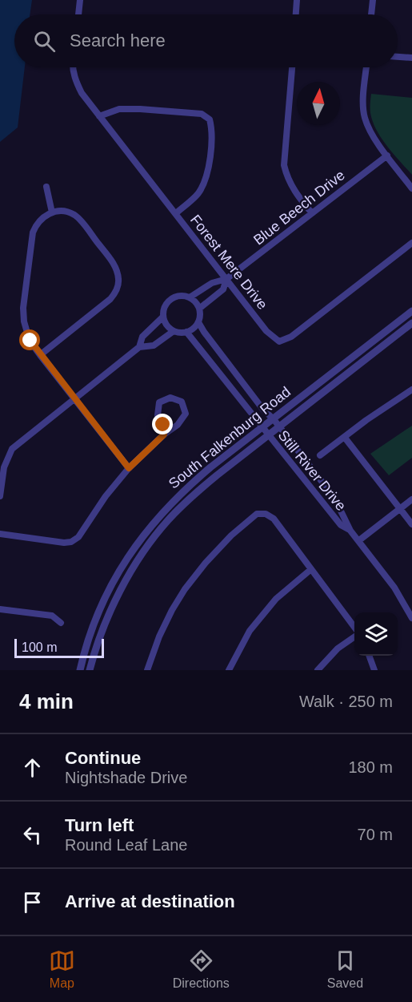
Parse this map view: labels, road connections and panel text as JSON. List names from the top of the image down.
{
  "streets": {
    "street": [
      "Blue Beech Drive",
      "Forest Mere Drive",
      "South Falkenburg Road",
      "Still River Drive"
    ]
  },
  "crossings": [
    ["Blue Beech Drive", "Forest Mere Drive"],
    ["Blue Beech Drive", "Still River Drive"],
    ["South Falkenburg Road", "Still River Drive"]
  ],
  "scale_bar": "100 m",
  "north": "top",
  "page": {
    "search": "Search here",
    "scale": "100 m",
    "heading": ["4 min", "Walk · 250 m"],
    "list": [
      ["Continue", "Nightshade Drive", "180 m"],
      ["Turn left", "Round Leaf Lane", "70 m"],
      "Arrive at destination"
    ],
    "nav": ["Map", "Directions", "Saved"]
  }
}
